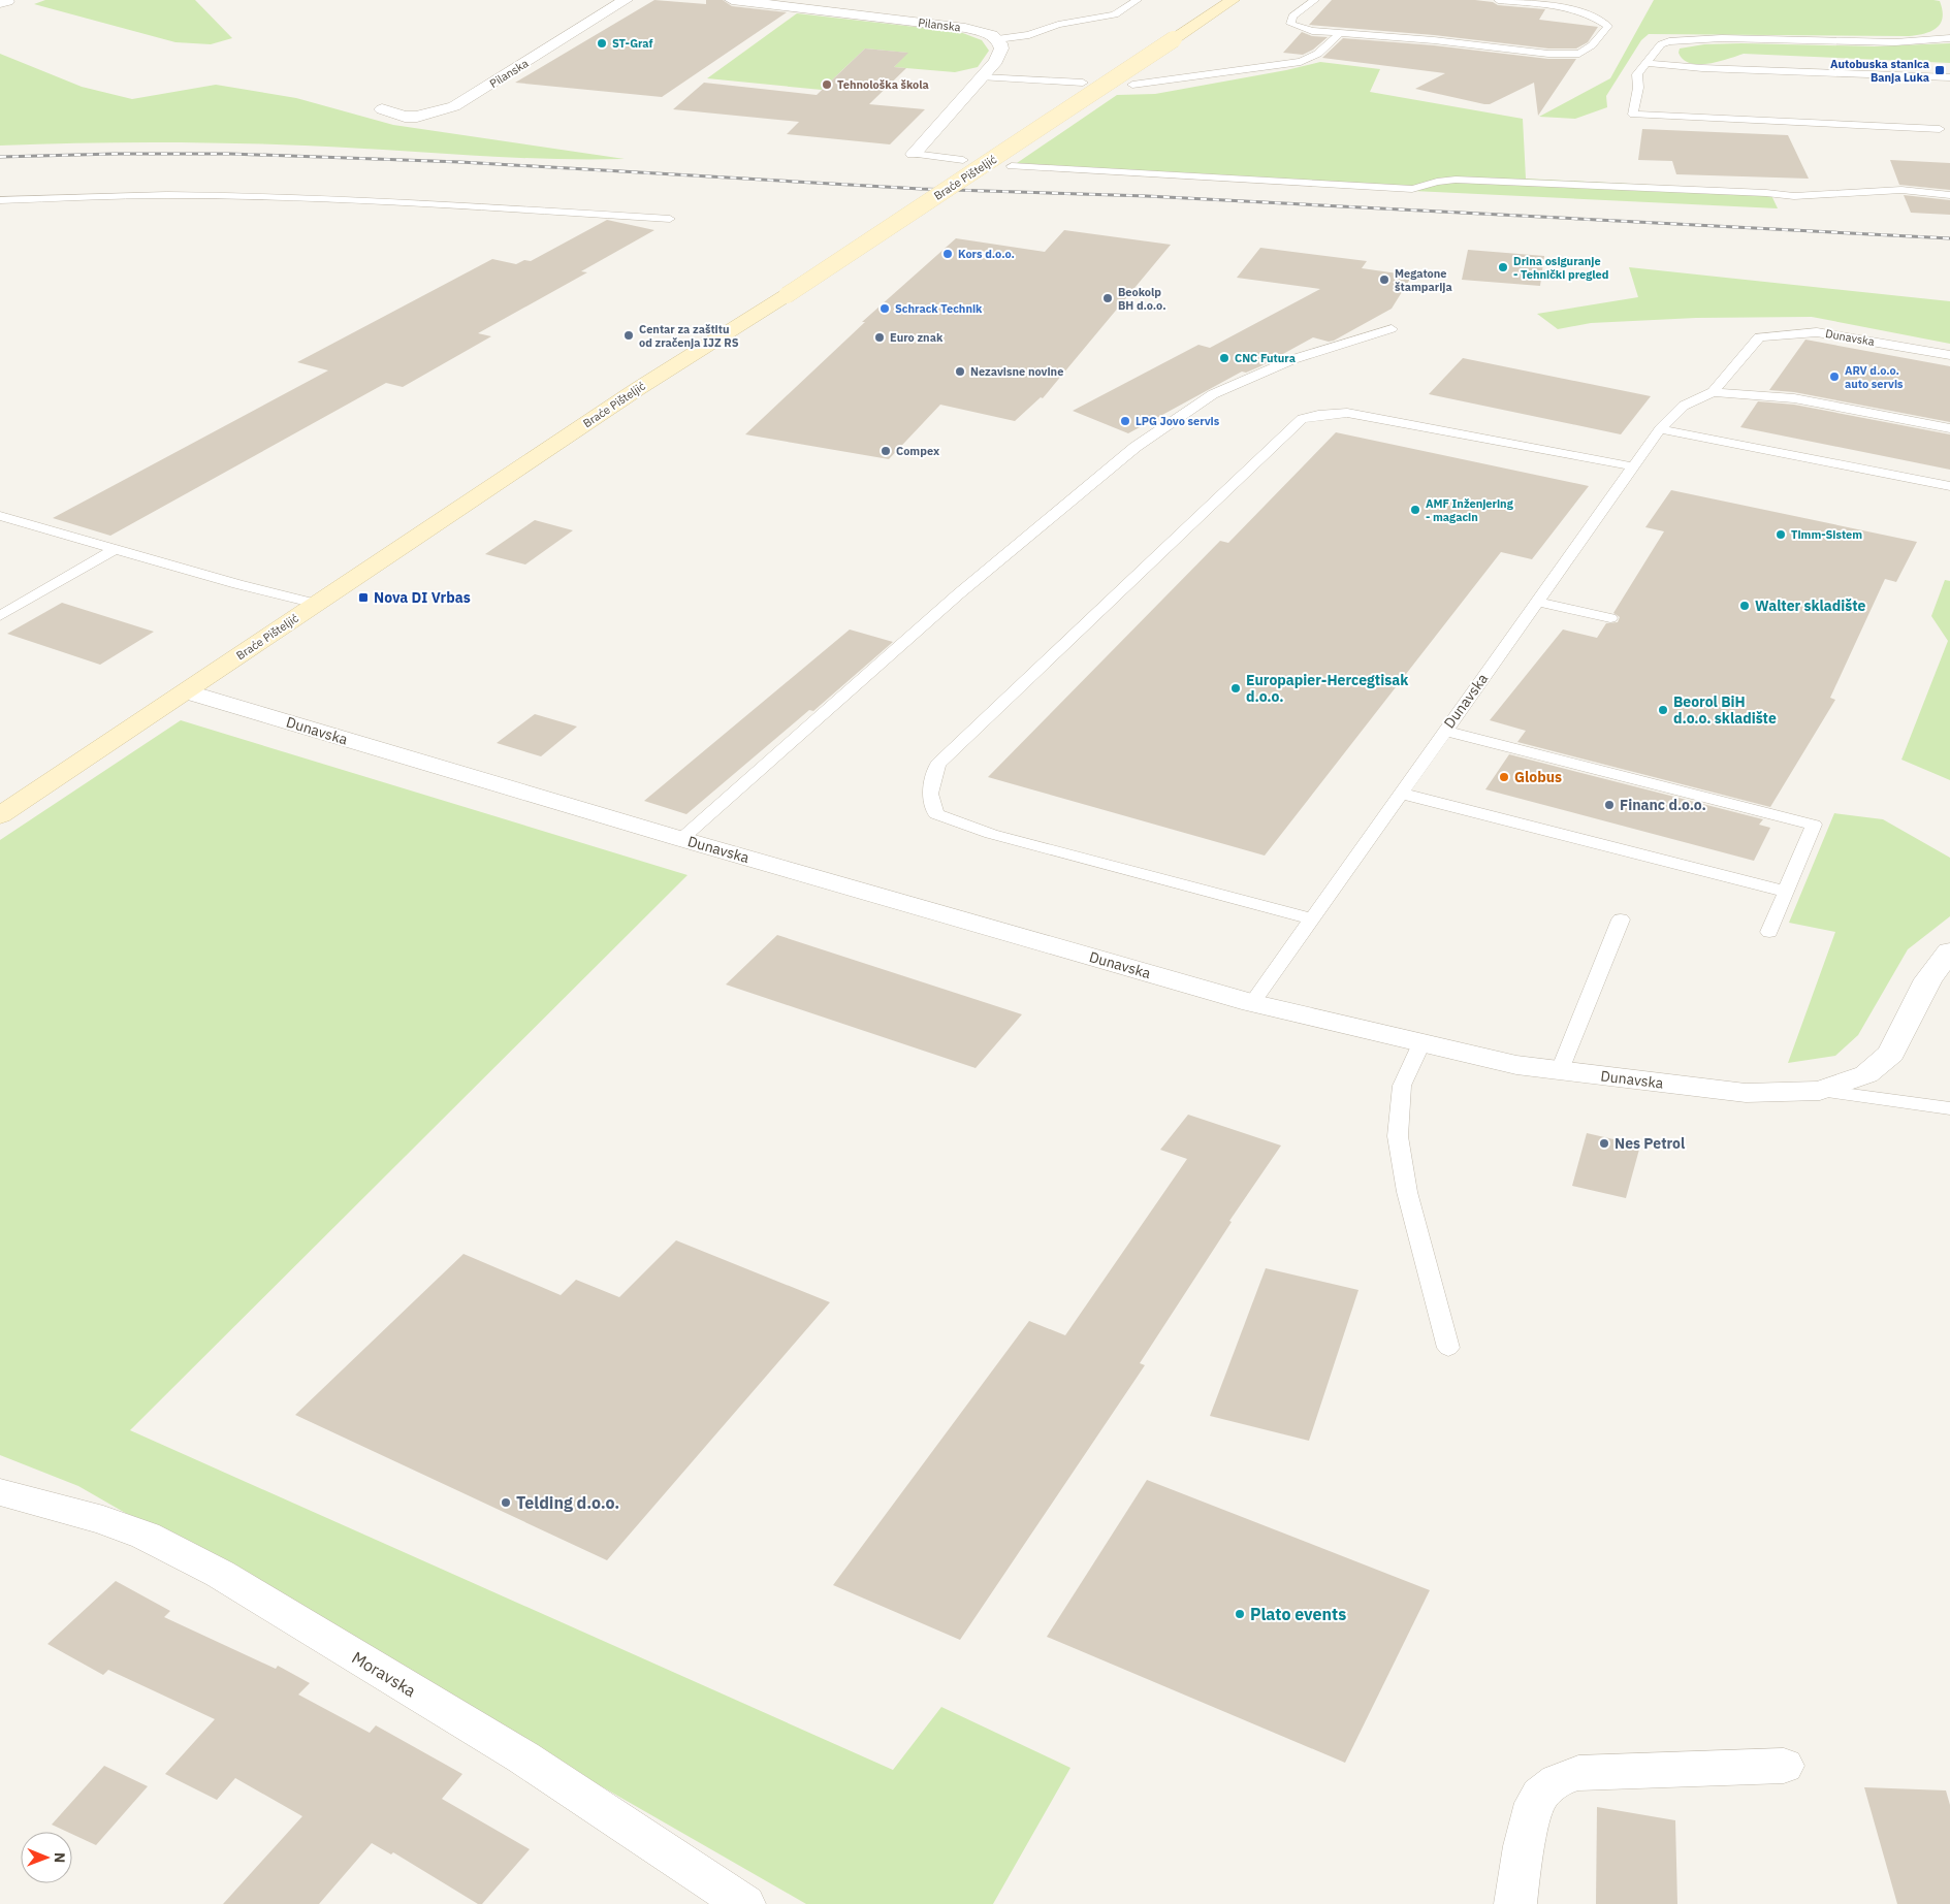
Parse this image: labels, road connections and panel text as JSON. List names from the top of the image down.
{
  "streets": {
    "street": [
      "Pilanska",
      "Braće Pišteljić",
      "Dunavska",
      "Moravska"
    ]
  },
  "crossings": [
    ["Braće Pišteljić", "Dunavska"]
  ],
  "places": {
    "other": [
      "ST-Graf",
      "Tehnološka škola",
      "Kors d.o.o.",
      "Drina osiguranje - Tehnički pregled",
      "Megatone štamparija",
      "Beokolp BH d.o.o.",
      "Schrack Technik",
      "Centar za zaštitu od zračenja IJZ RS",
      "Euro znak",
      "CNC Futura",
      "Nezavisne novine",
      "ARV d.o.o. auto servis",
      "LPG Jovo servis",
      "Compex",
      "AMF Inženjering - magacin",
      "Timm-Sistem",
      "Walter skladište",
      "Europapier-Hercegtisak d.o.o.",
      "Beorol BiH d.o.o. skladište",
      "Globus",
      "Financ d.o.o.",
      "Nes Petrol",
      "Telding d.o.o.",
      "Plato events"
    ],
    "transit": ["Autobuska stanica Banja Luka", "Nova DI Vrbas"]
  },
  "north": "right"
}
